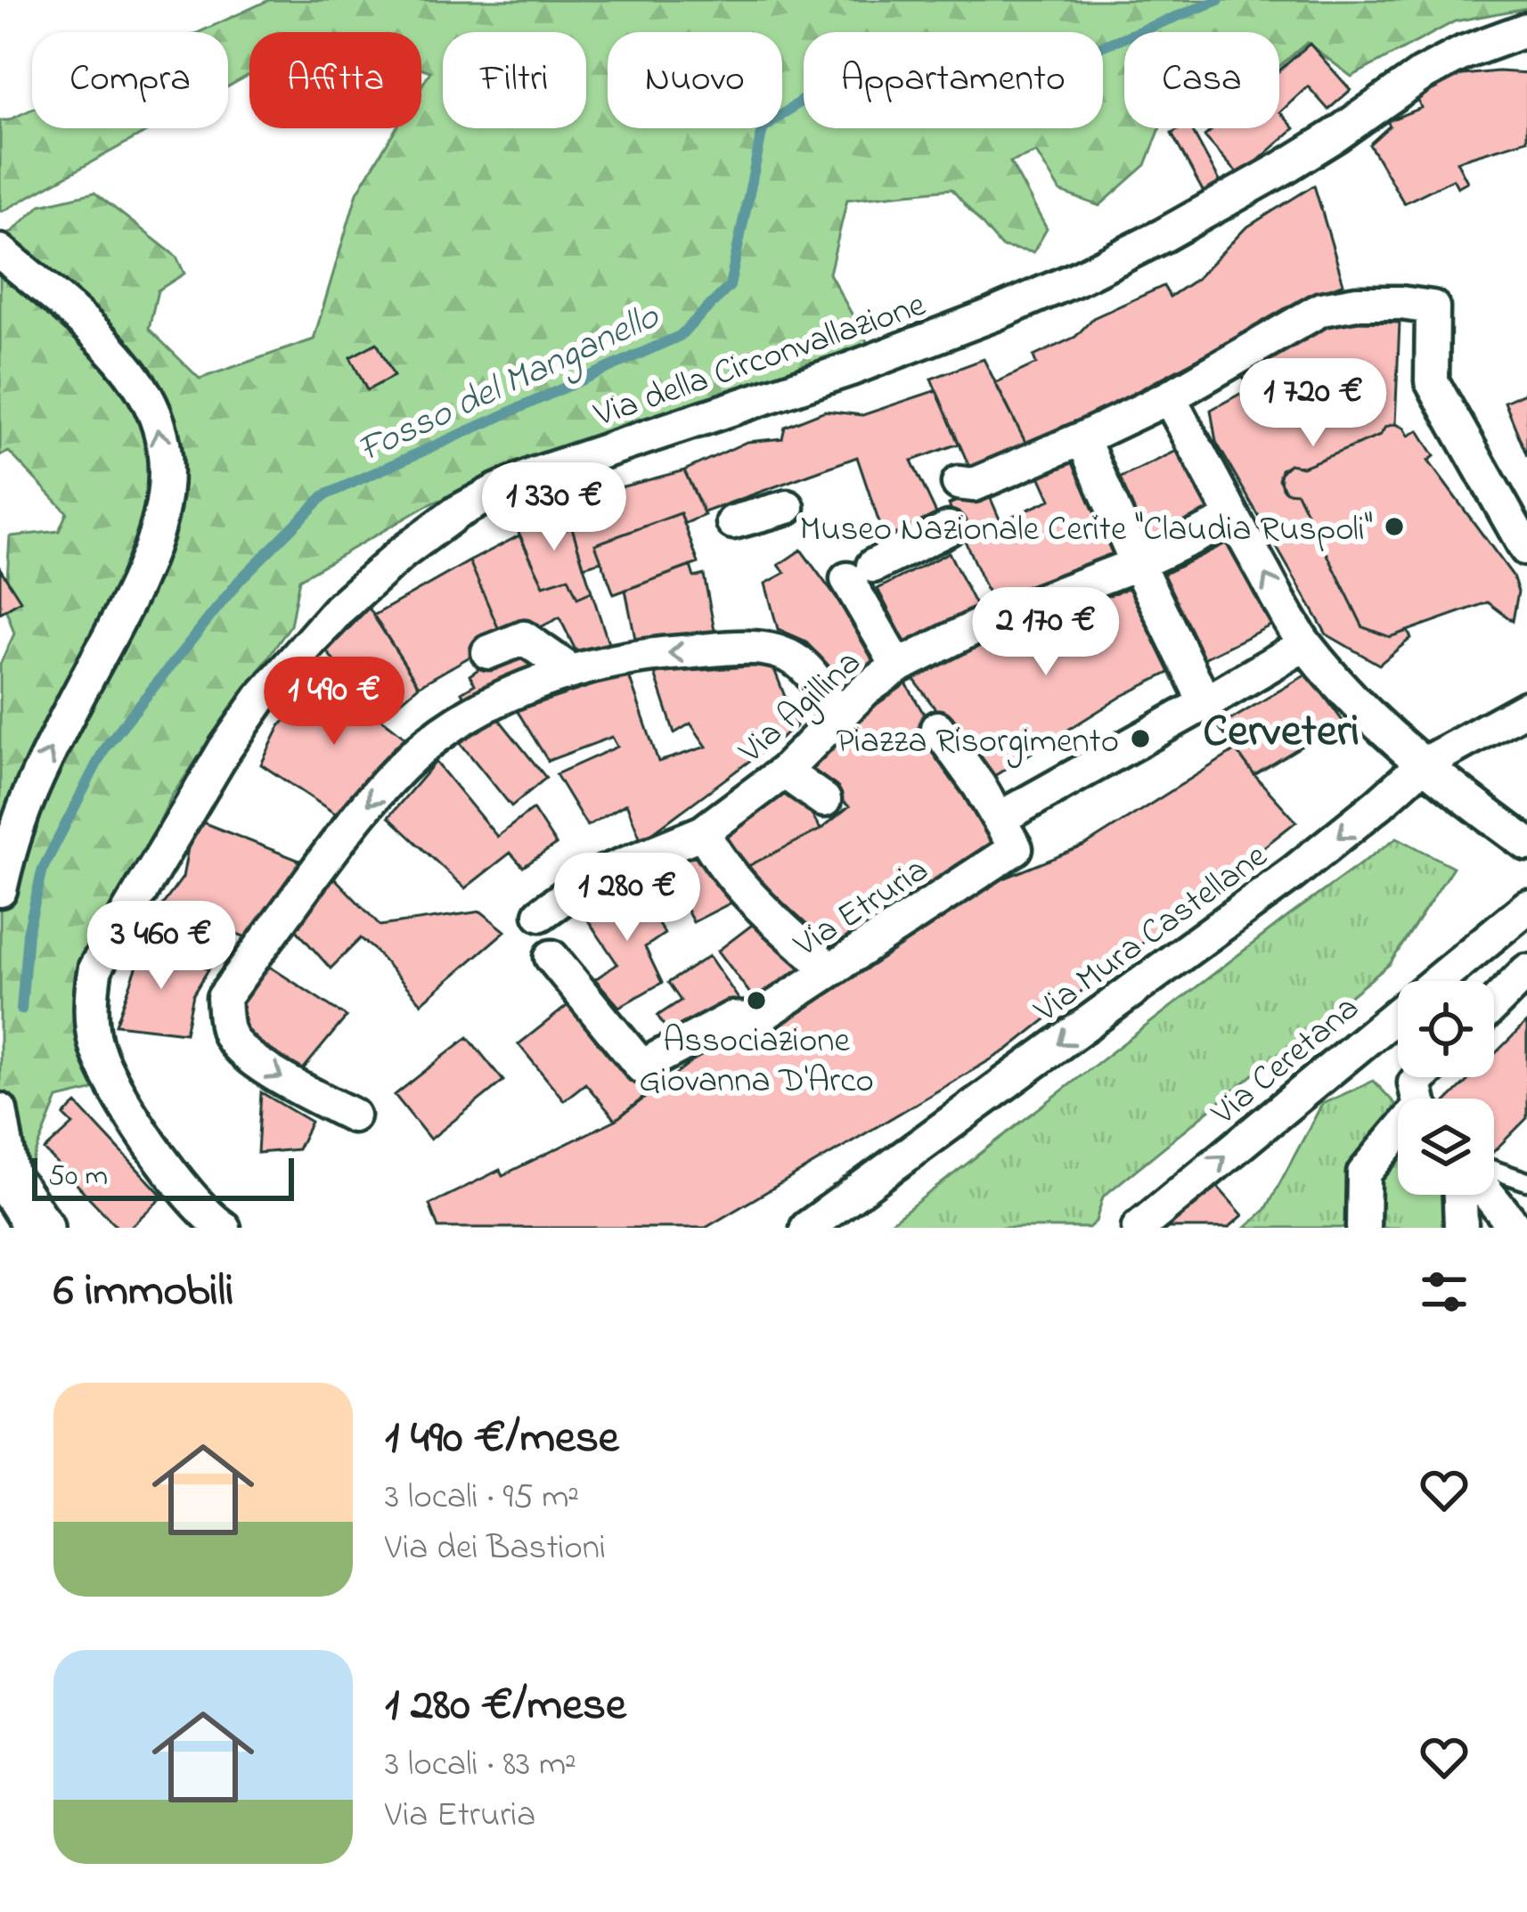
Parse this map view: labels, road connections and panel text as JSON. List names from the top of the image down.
{
  "streets": {
    "street": [
      "Via della Circonvallazione",
      "Via Agillina",
      "Via Etruria",
      "Via Mura Castellane",
      "Via Ceretana"
    ]
  },
  "one_way": ["Via Ceretana"],
  "districts": ["Cerveteri"],
  "water": ["Fosso del Manganello"],
  "places": ["Museo Nazionale Cerite \"Claudia Ruspoli\"", "Piazza Risorgimento", "Associazione Giovanna D'Arco"],
  "scale_bar": "50 m",
  "page": {
    "chip": [
      "Compra",
      "Affitta",
      "Filtri",
      "Nuovo",
      "Appartamento",
      "Casa"
    ],
    "price": [
      "1 720 €",
      "1 330 €",
      "2 170 €",
      "1 490 €",
      "1 280 €",
      "3 460 €"
    ],
    "scale": "50 m",
    "heading": "6 immobili",
    "list": [
      {
        "name": "1 490 €/mese",
        "note": "3 locali · 95 m² · Via dei Bastioni"
      },
      {
        "name": "1 280 €/mese",
        "note": "3 locali · 83 m² · Via Etruria"
      }
    ]
  }
}
